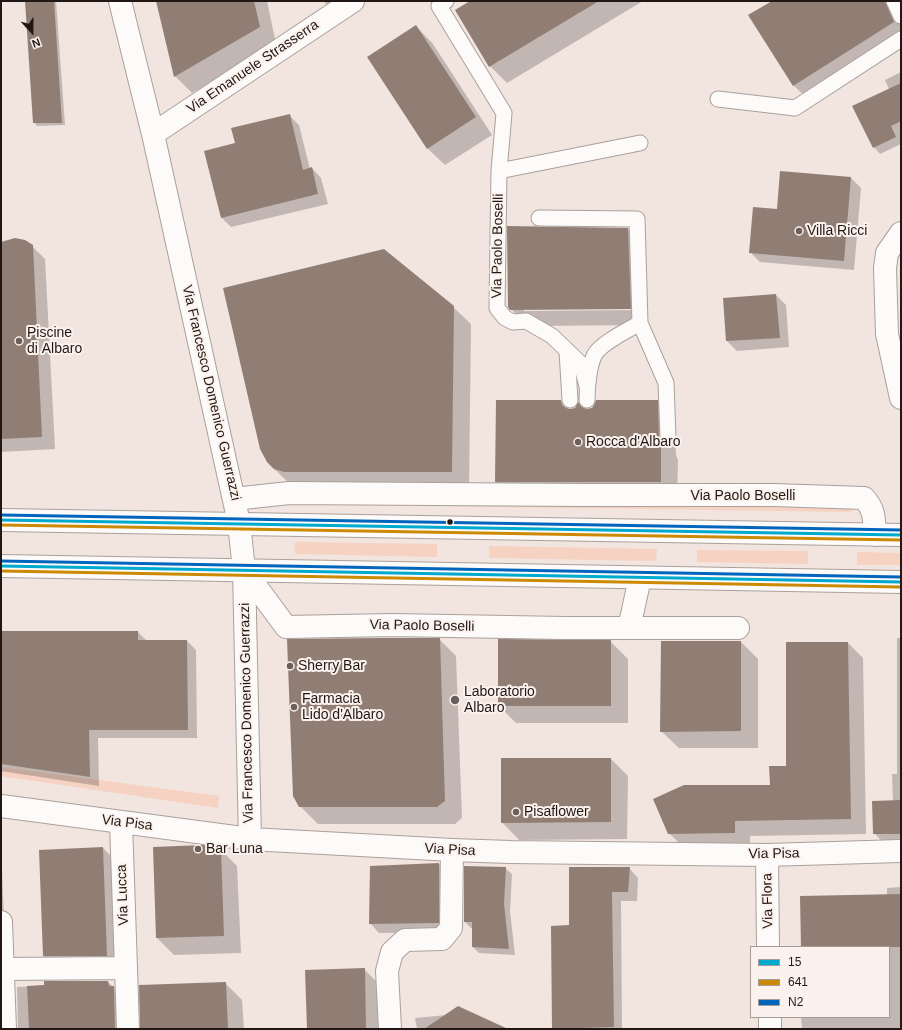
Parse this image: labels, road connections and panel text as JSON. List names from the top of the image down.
{
  "streets": {
    "street": [
      "Via Emanuele Strasserra",
      "Via Paolo Boselli",
      "Via Francesco Domenico Guerrazzi",
      "Via Pisa",
      "Via Lucca",
      "Via Flora"
    ]
  },
  "crossings": [
    ["Via Emanuele Strasserra", "Via Francesco Domenico Guerrazzi"],
    ["Via Paolo Boselli", "Via Francesco Domenico Guerrazzi"],
    ["Via Francesco Domenico Guerrazzi", "Via Pisa"],
    ["Via Pisa", "Via Lucca"],
    ["Via Pisa", "Via Flora"]
  ],
  "places": [
    "Villa Ricci",
    "Piscine di Albaro",
    "Rocca d'Albaro",
    "Sherry Bar",
    "Laboratorio Albaro",
    "Farmacia Lido d'Albaro",
    "Pisaflower",
    "Bar Luna"
  ],
  "lines": ["transit line N2", "transit line 15", "transit line 641"],
  "legend": ["15", "641", "N2"],
  "north": "bottom"
}
